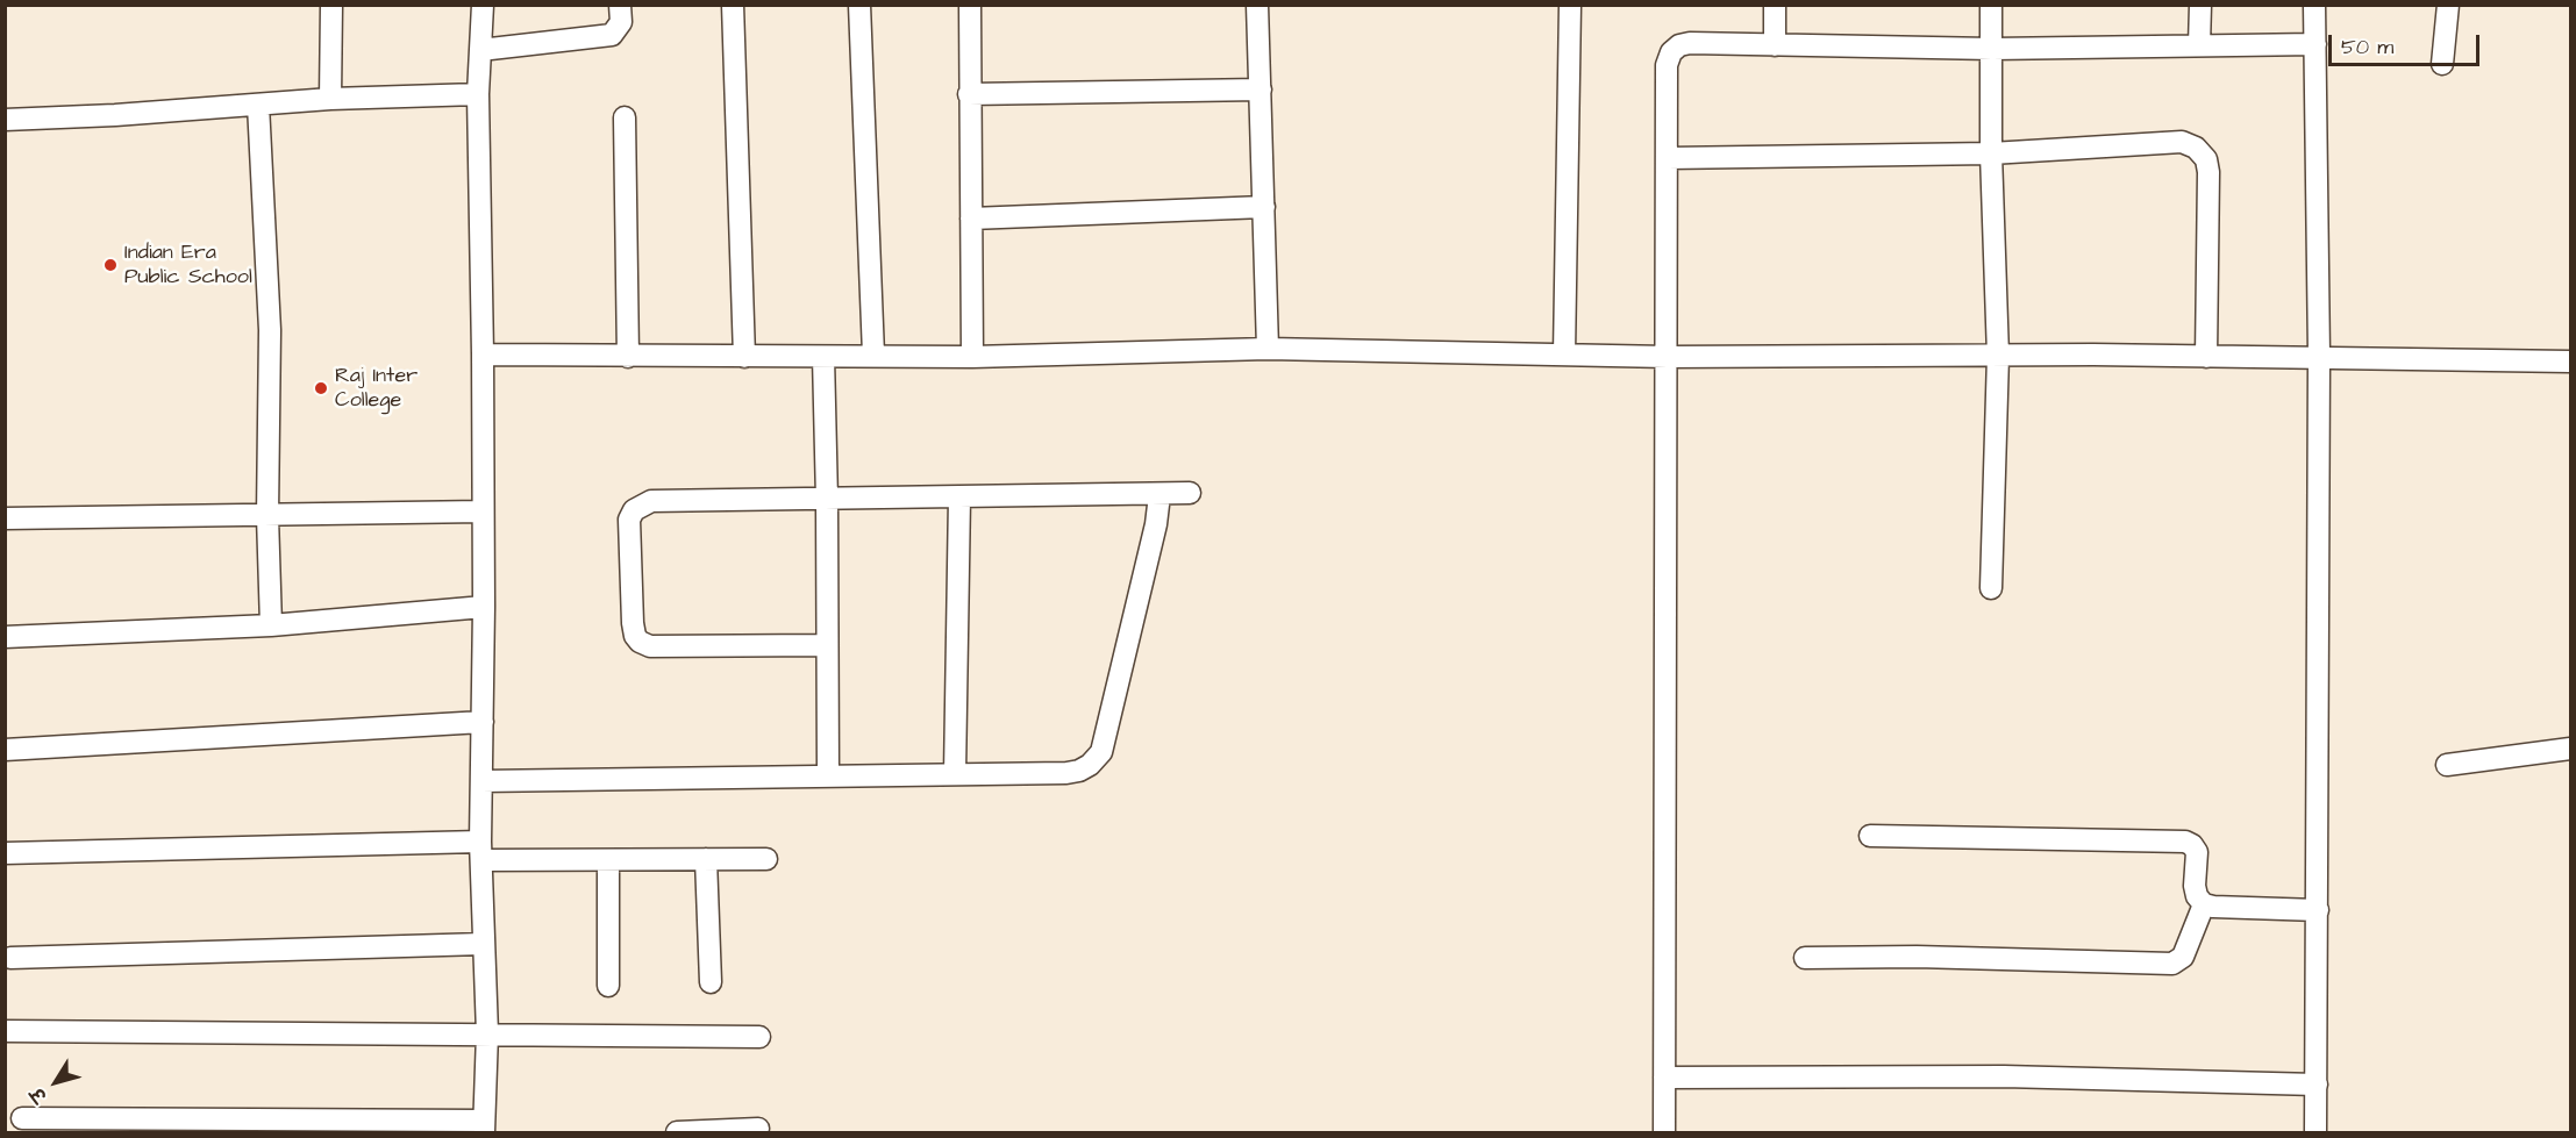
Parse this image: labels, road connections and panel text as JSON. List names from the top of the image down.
{
  "places": ["Indian Era Public School", "Raj Inter College"],
  "scale_bar": "50 m",
  "north": "bottom left"
}
